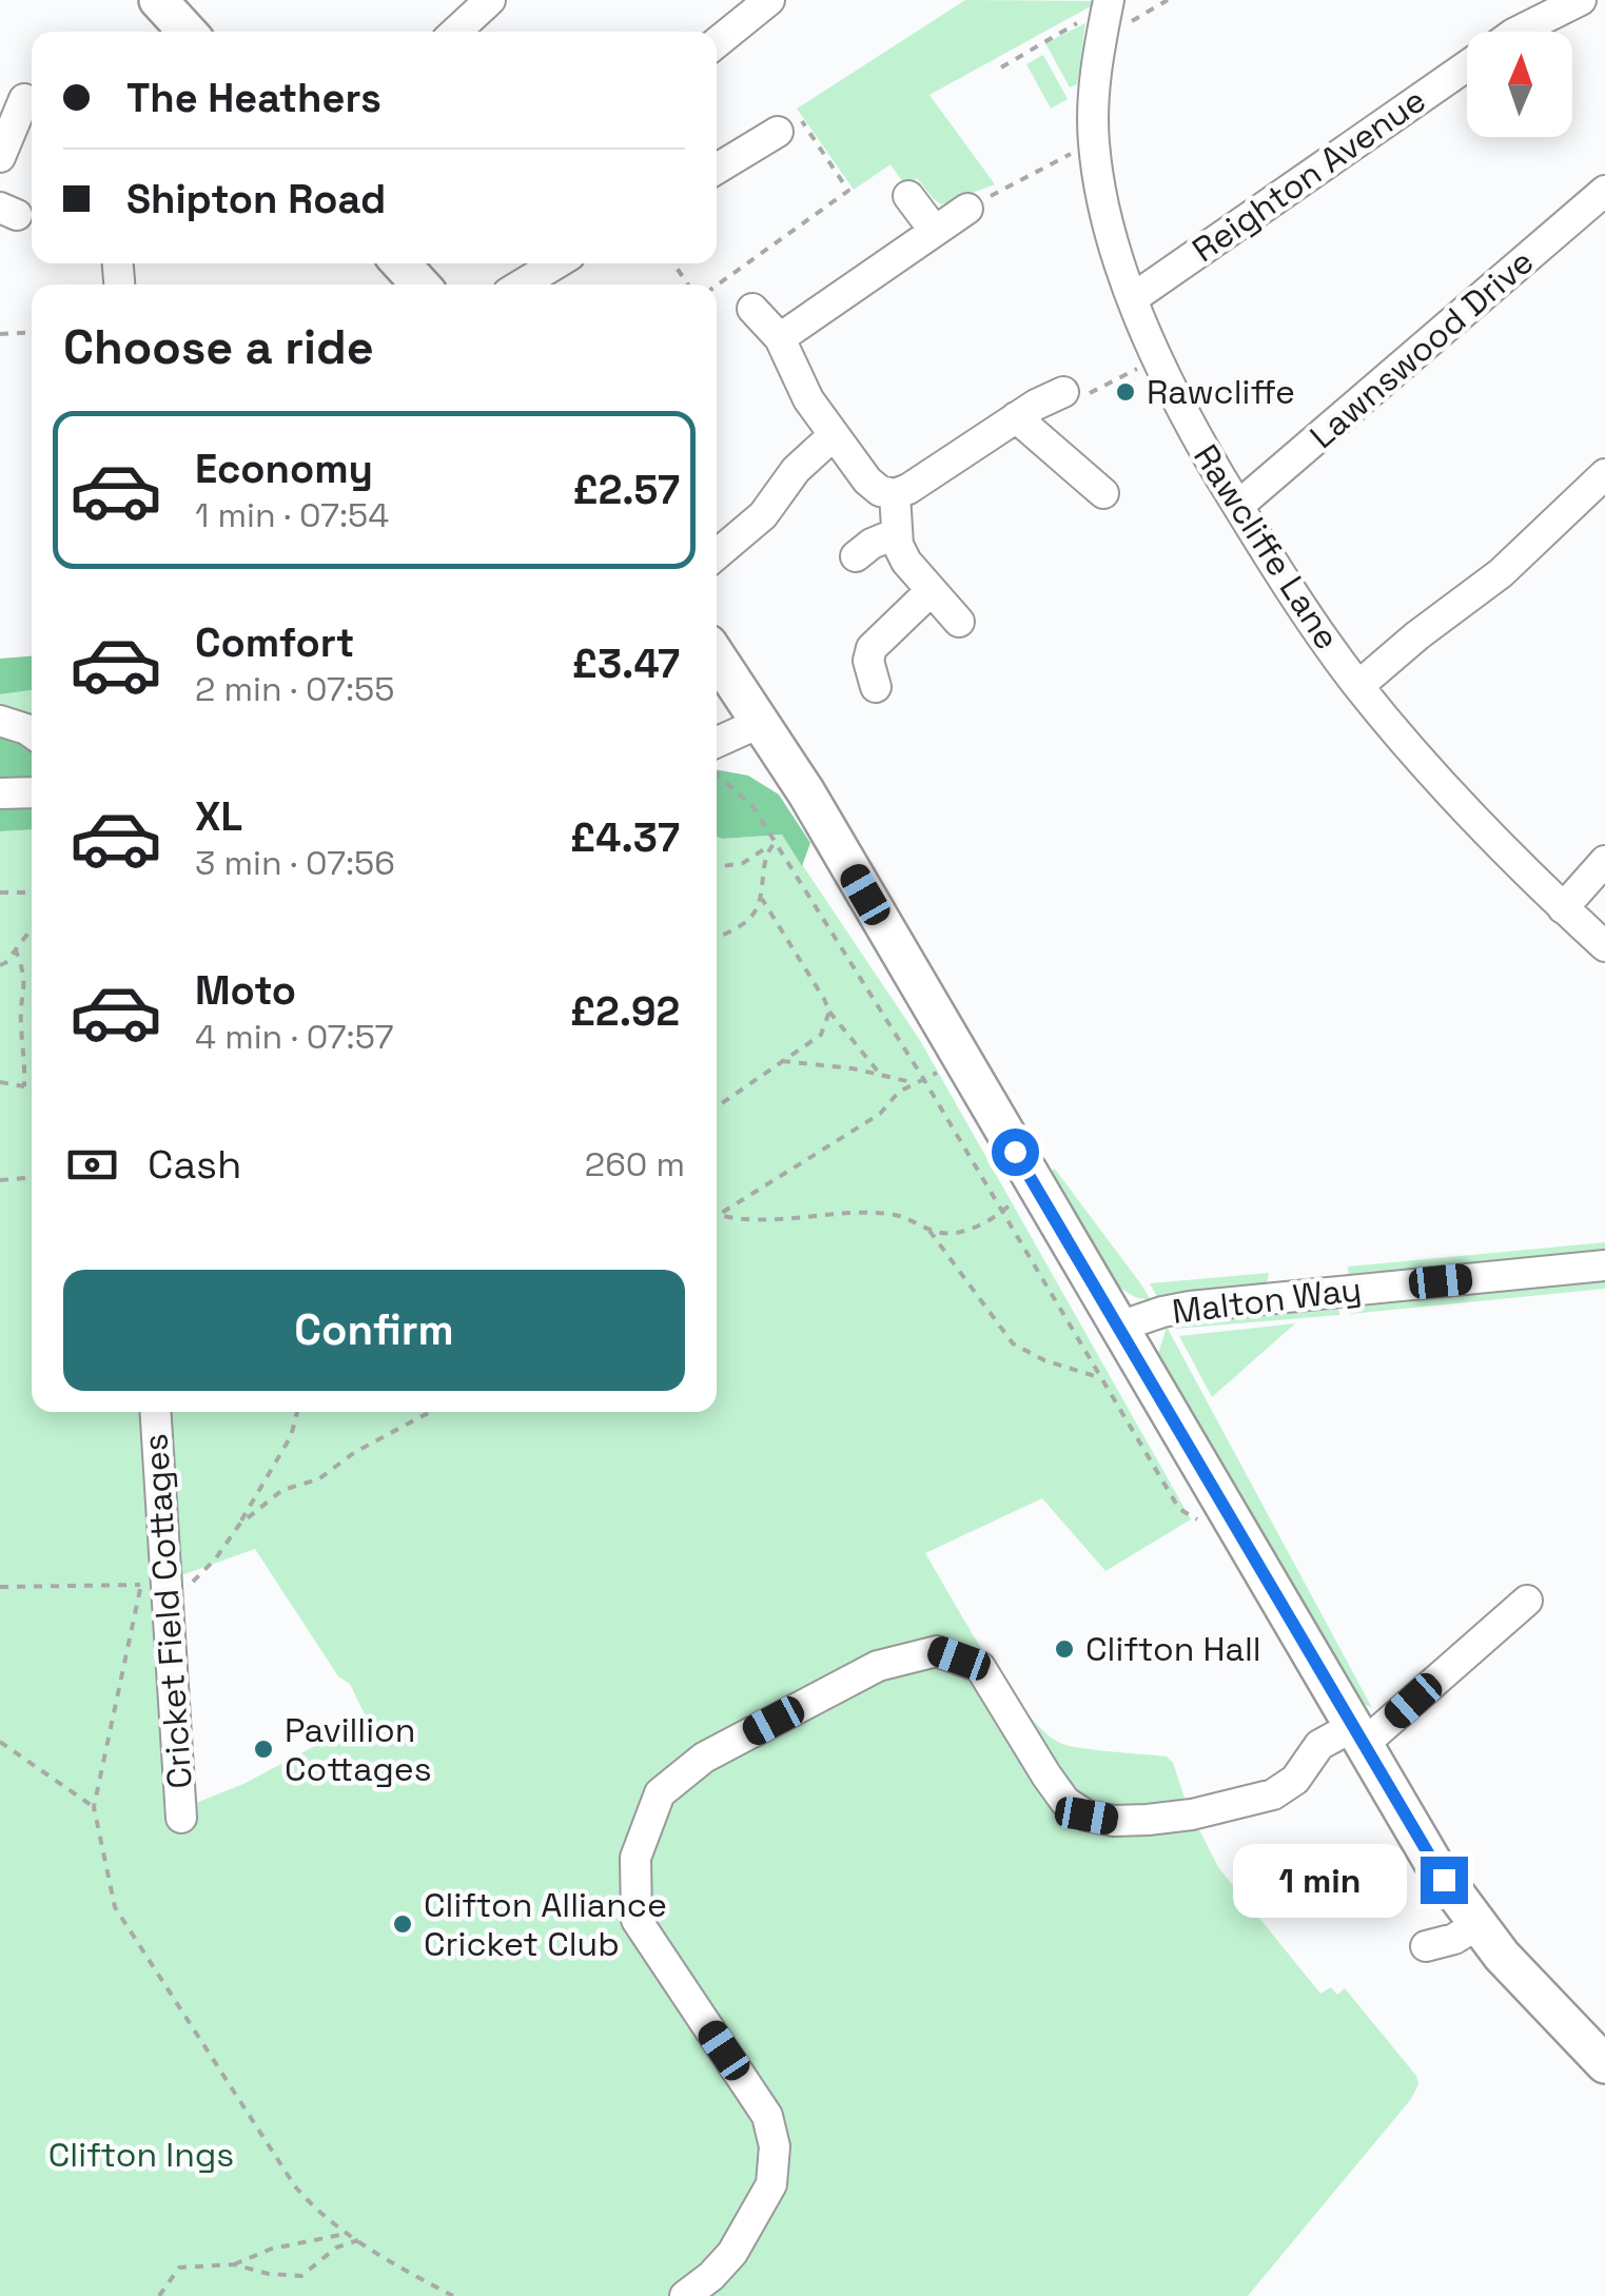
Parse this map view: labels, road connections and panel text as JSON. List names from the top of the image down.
{
  "streets": {
    "street": [
      "Reighton Avenue",
      "Lawnswood Drive",
      "Rawcliffe Lane",
      "Malton Way",
      "Cricket Field Cottages"
    ]
  },
  "crossings": [
    ["Reighton Avenue", "Rawcliffe Lane"],
    ["Lawnswood Drive", "Rawcliffe Lane"]
  ],
  "parks": ["Clifton Ings"],
  "places": [
    "Rawcliffe",
    "Clifton Hall",
    "Pavillion Cottages",
    "Clifton Alliance Cricket Club"
  ],
  "north": "top",
  "page": {
    "banner": ["The Heathers", "Shipton Road"],
    "heading": "Choose a ride",
    "list": [
      {
        "name": "Economy",
        "note": "1 min · 07:54",
        "value": "£2.57"
      },
      {
        "name": "Comfort",
        "note": "2 min · 07:55",
        "value": "£3.47"
      },
      {
        "name": "XL",
        "note": "3 min · 07:56",
        "value": "£4.37"
      },
      {
        "name": "Moto",
        "note": "4 min · 07:57",
        "value": "£2.92"
      }
    ],
    "pay": ["Cash", "260 m"],
    "buttons": "Confirm",
    "bubble": "1 min"
  }
}
